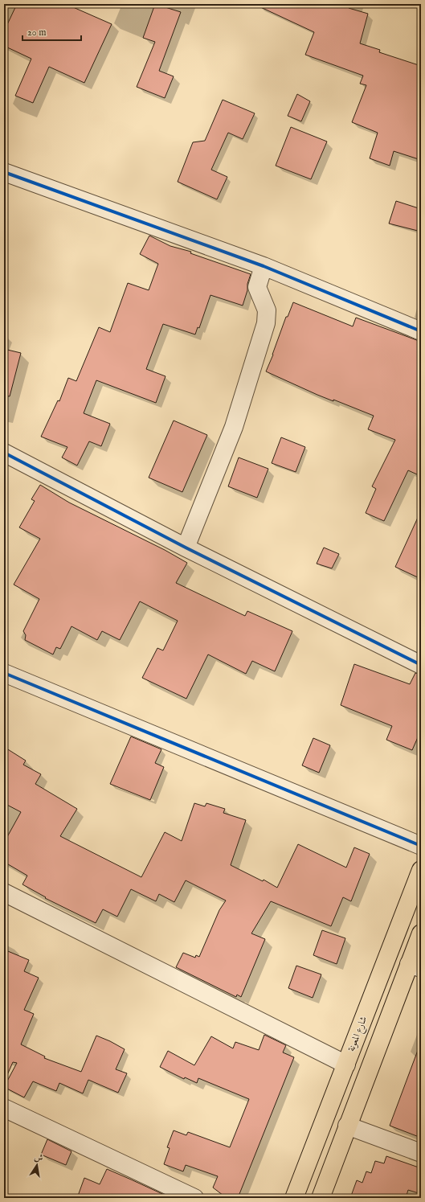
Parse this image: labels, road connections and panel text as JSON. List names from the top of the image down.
{
  "streets": {
    "highway": ["شارع المعونة"]
  },
  "scale_bar": "20 m",
  "north": "top"
}
